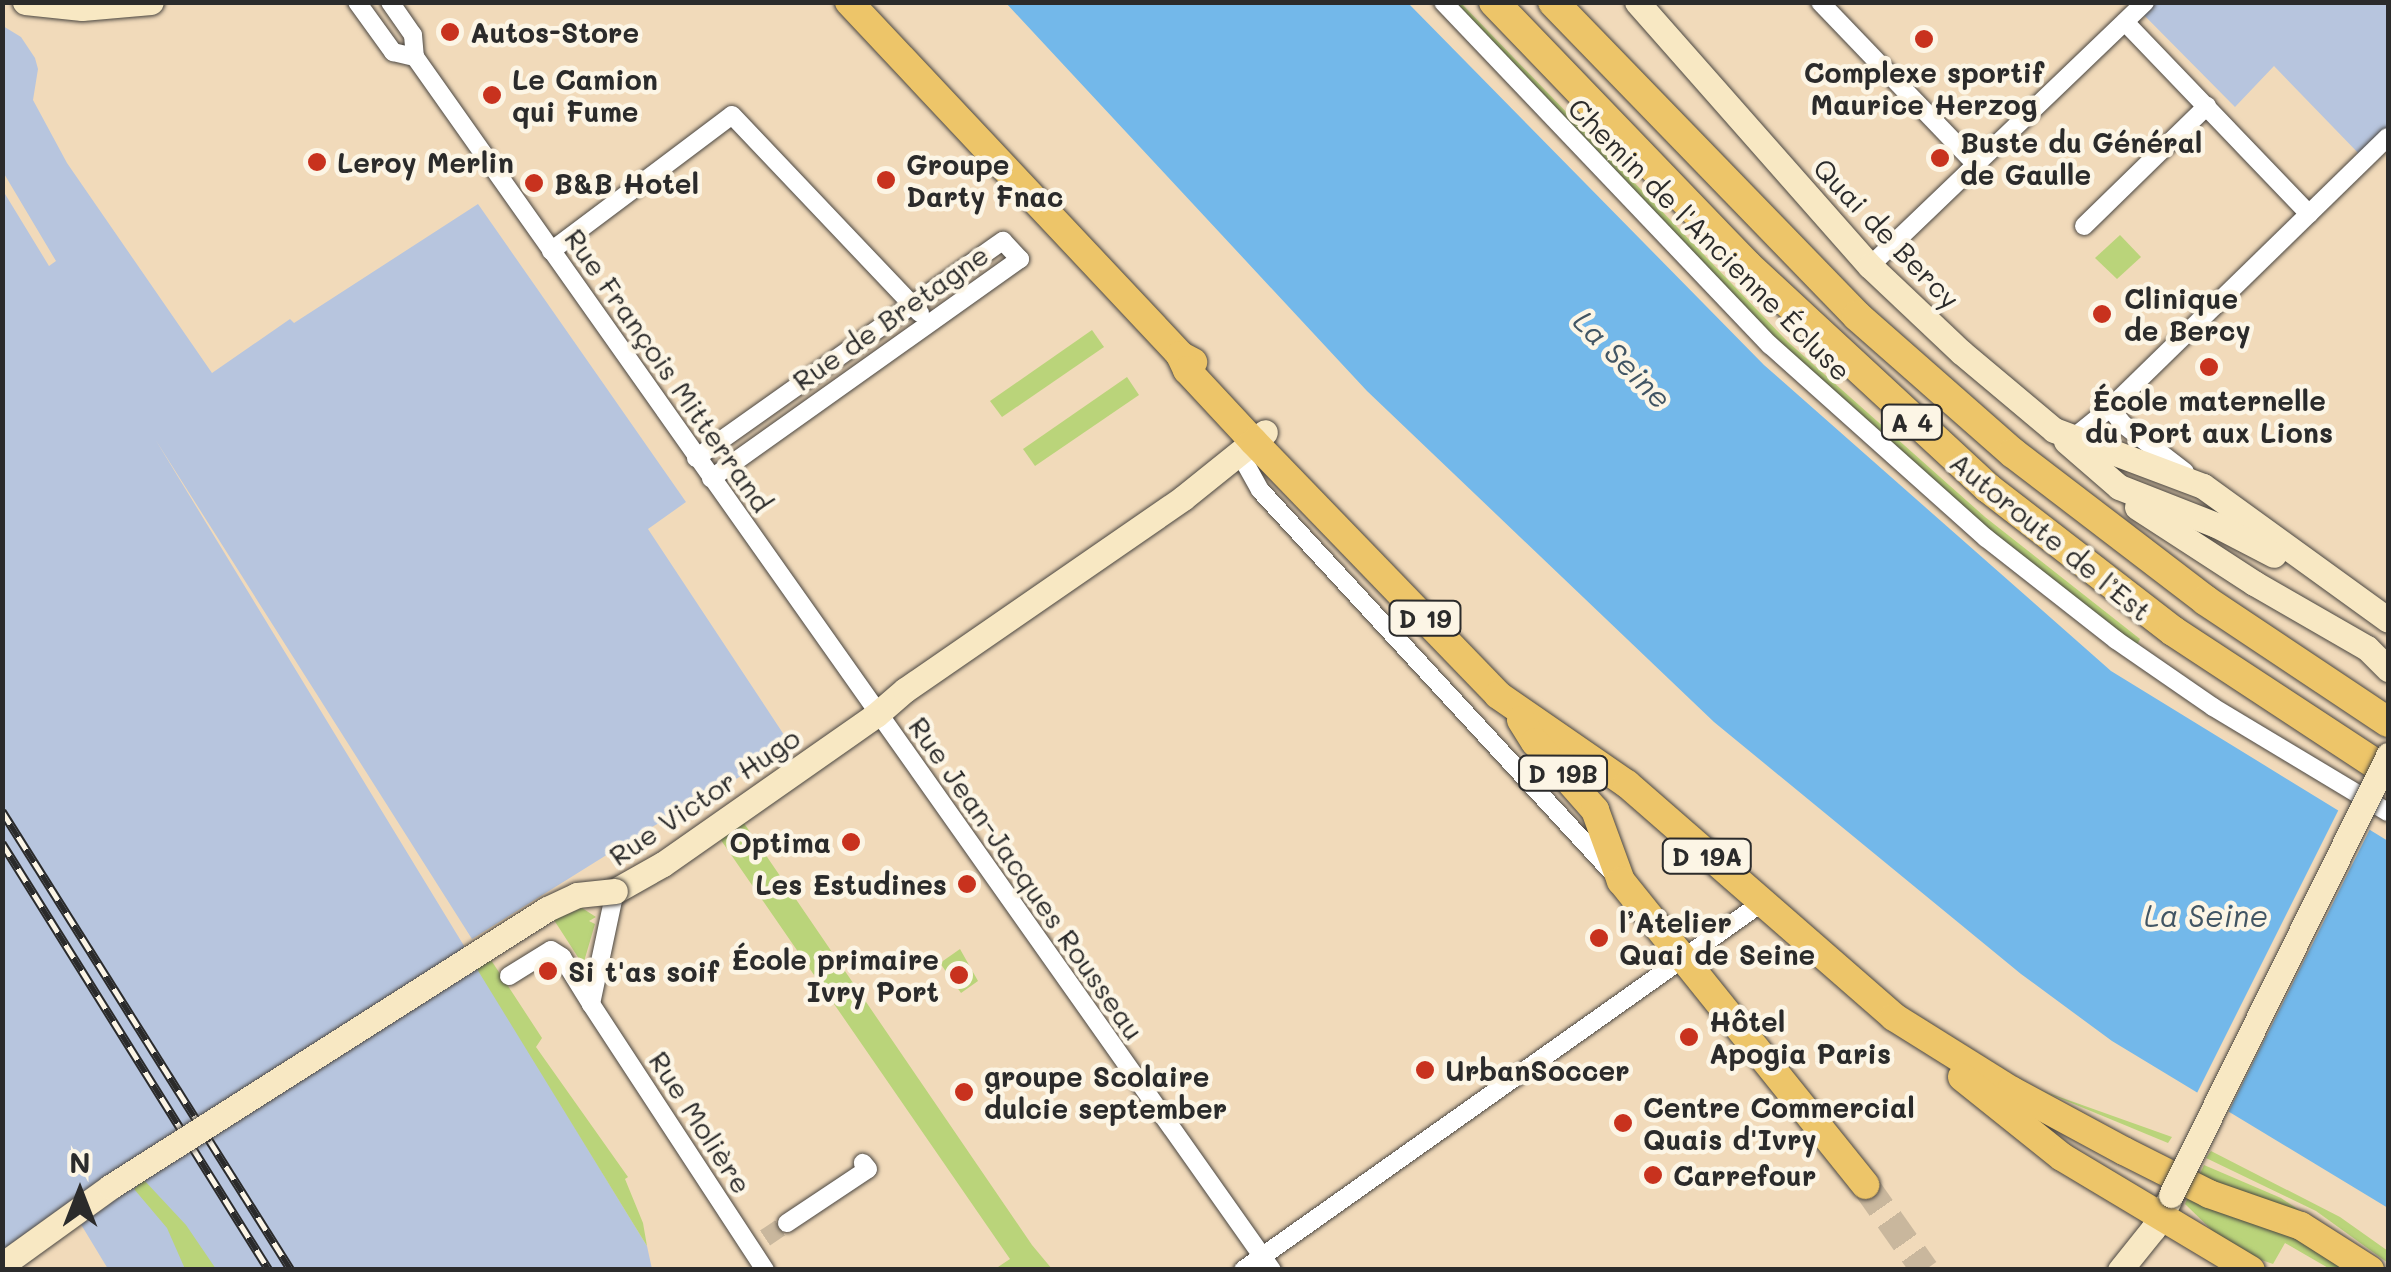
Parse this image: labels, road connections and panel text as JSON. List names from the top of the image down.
{
  "streets": {
    "highway": ["A 4", "Autoroute de l’Est"],
    "main road": [
      "Quai de Bercy",
      "D 19",
      "D 19B",
      "Rue Victor Hugo",
      "D 19A"
    ],
    "street": [
      "Chemin de l'Ancienne Écluse",
      "Rue de Bretagne",
      "Rue François Mitterrand",
      "Rue Jean-Jacques Rousseau",
      "Rue Molière"
    ]
  },
  "crossings": [
    ["Rue de Bretagne", "Rue François Mitterrand"],
    ["Rue François Mitterrand", "Rue Victor Hugo"],
    ["Rue François Mitterrand", "Rue Jean-Jacques Rousseau"],
    ["D 19", "D 19B"],
    ["D 19", "Rue Victor Hugo"],
    ["D 19", "D 19A"],
    ["D 19B", "Rue Victor Hugo"],
    ["D 19B", "D 19A"],
    ["Rue Victor Hugo", "Rue Jean-Jacques Rousseau"]
  ],
  "water": ["La Seine"],
  "places": [
    "Autos-Store",
    "Complexe sportif Maurice Herzog",
    "Le Camion qui Fume",
    "Buste du Général de Gaulle",
    "Leroy Merlin",
    "Groupe Darty Fnac",
    "B&B Hotel",
    "Clinique de Bercy",
    "École maternelle du Port aux Lions",
    "Optima",
    "Les Estudines",
    "l’Atelier Quai de Seine",
    "Si t'as soif",
    "École primaire Ivry Port",
    "Hôtel Apogia Paris",
    "UrbanSoccer",
    "groupe Scolaire dulcie september",
    "Centre Commercial Quais d'Ivry",
    "Carrefour"
  ],
  "north": "top"
}
